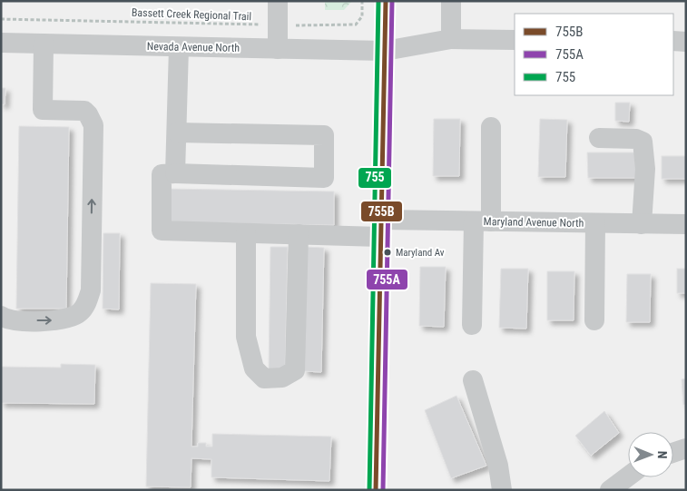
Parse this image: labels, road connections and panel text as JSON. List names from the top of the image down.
{
  "streets": {
    "street": ["Nevada Avenue North", "Maryland Avenue North"],
    "path": ["Bassett Creek Regional Trail"]
  },
  "places": ["Maryland Av"],
  "lines": ["transit line 755B", "transit line 755A", "transit line 755"],
  "legend": ["755B", "755A", "755"],
  "north": "right"
}
